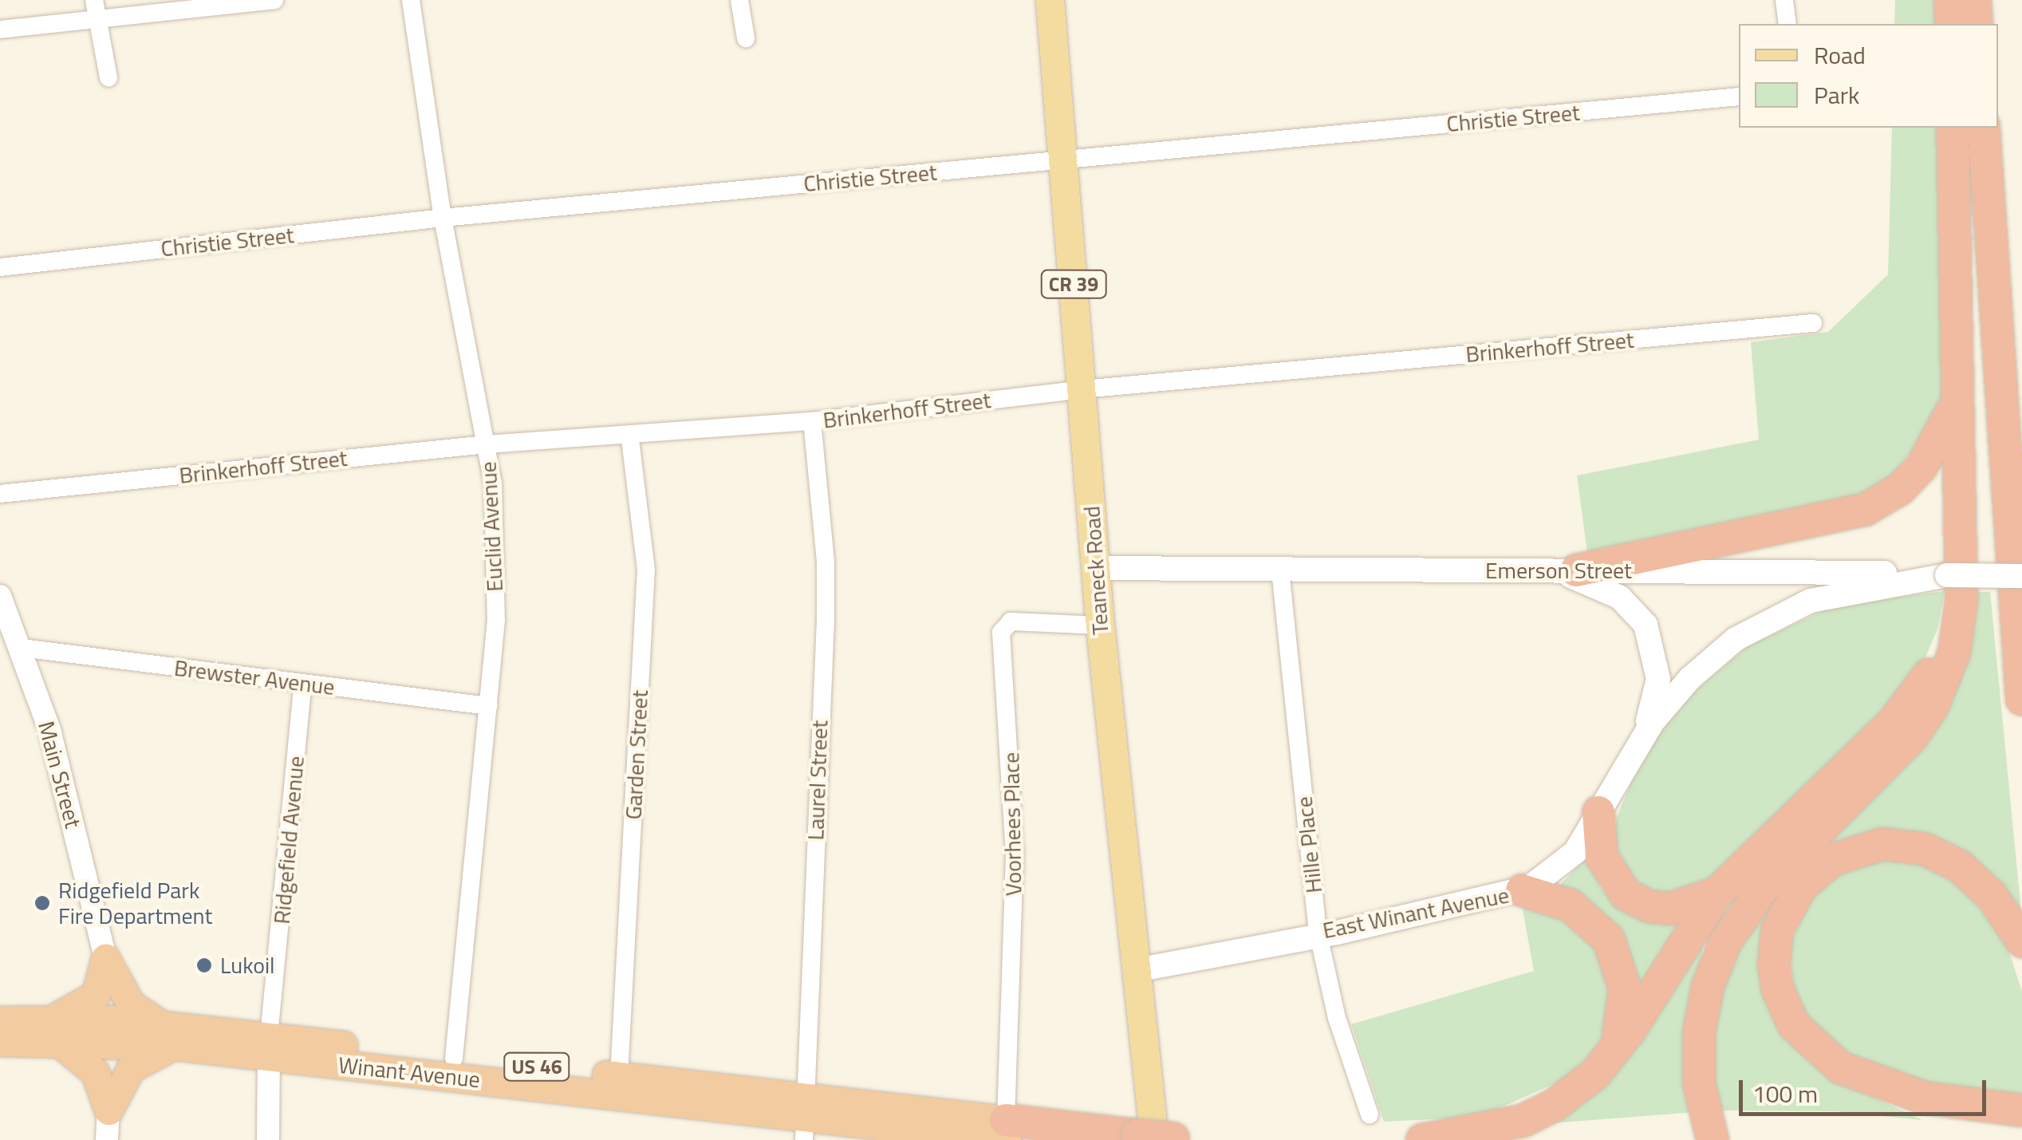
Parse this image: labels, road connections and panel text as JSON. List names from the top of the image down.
{
  "streets": {
    "highway": ["US 46", "Winant Avenue"],
    "main road": [
      "CR 39",
      "Teaneck Road",
      "Emerson Street",
      "East Winant Avenue"
    ],
    "street": [
      "Christie Street",
      "Brinkerhoff Street",
      "Euclid Avenue",
      "Brewster Avenue",
      "Garden Street",
      "Main Street",
      "Laurel Street",
      "Voorhees Place",
      "Ridgefield Avenue",
      "Hille Place"
    ]
  },
  "crossings": [
    ["Christie Street", "Euclid Avenue"],
    ["Christie Street", "Teaneck Road"],
    ["Brinkerhoff Street", "Euclid Avenue"],
    ["Brinkerhoff Street", "Teaneck Road"],
    ["Brinkerhoff Street", "Garden Street"],
    ["Brinkerhoff Street", "Laurel Street"],
    ["Euclid Avenue", "Brewster Avenue"],
    ["Euclid Avenue", "Winant Avenue"],
    ["Teaneck Road", "Emerson Street"],
    ["Teaneck Road", "Voorhees Place"],
    ["Teaneck Road", "East Winant Avenue"],
    ["Teaneck Road", "US 46"],
    ["Emerson Street", "Hille Place"],
    ["Emerson Street", "East Winant Avenue"],
    ["Brewster Avenue", "Main Street"],
    ["Brewster Avenue", "Ridgefield Avenue"],
    ["Garden Street", "Winant Avenue"],
    ["Laurel Street", "Winant Avenue"],
    ["Voorhees Place", "US 46"],
    ["Voorhees Place", "Winant Avenue"],
    ["Ridgefield Avenue", "Winant Avenue"],
    ["Hille Place", "East Winant Avenue"],
    ["US 46", "Winant Avenue"]
  ],
  "places": ["Ridgefield Park Fire Department", "Lukoil"],
  "legend": ["Road", "Park"],
  "scale_bar": "100 m"
}
